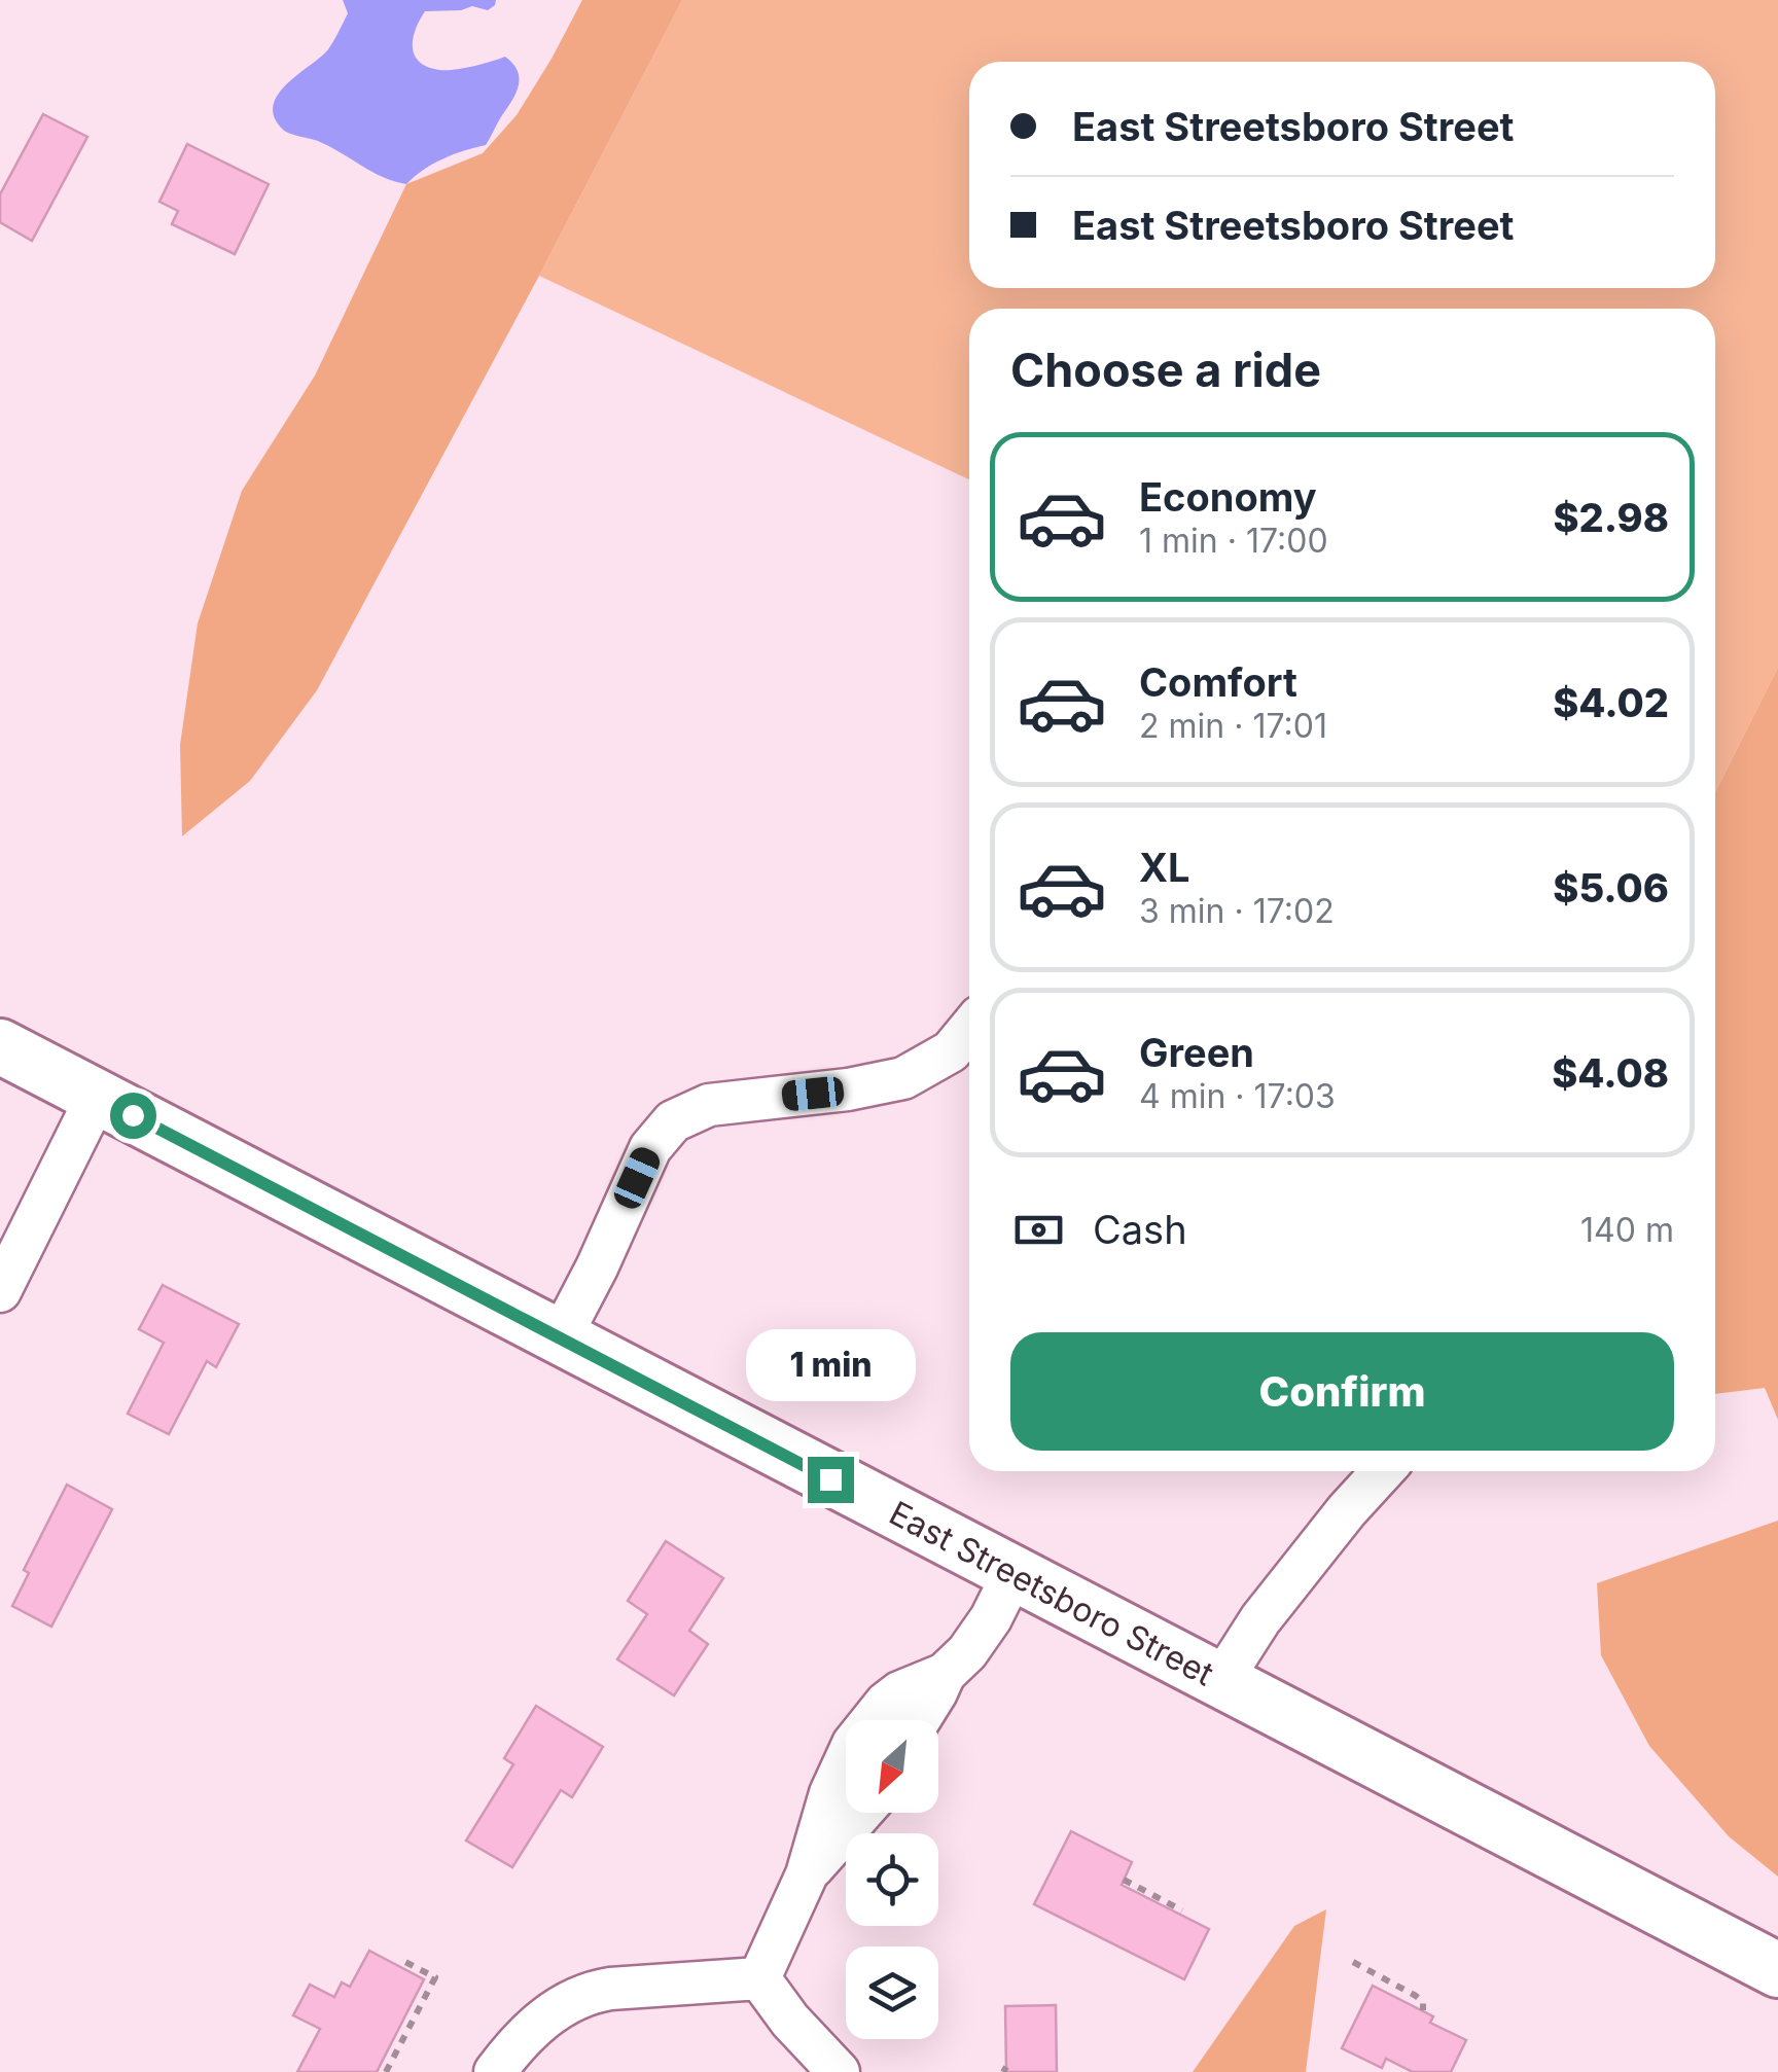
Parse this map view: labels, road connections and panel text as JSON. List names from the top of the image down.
{
  "streets": {
    "main road": ["East Streetsboro Street"]
  },
  "north": "bottom left",
  "page": {
    "banner": ["East Streetsboro Street", "East Streetsboro Street"],
    "heading": "Choose a ride",
    "list": [
      {
        "name": "Economy",
        "note": "1 min · 17:00",
        "value": "$2.98"
      },
      {
        "name": "Comfort",
        "note": "2 min · 17:01",
        "value": "$4.02"
      },
      {
        "name": "XL",
        "note": "3 min · 17:02",
        "value": "$5.06"
      },
      {
        "name": "Green",
        "note": "4 min · 17:03",
        "value": "$4.08"
      }
    ],
    "pay": ["Cash", "140 m"],
    "buttons": "Confirm",
    "bubble": "1 min"
  }
}
